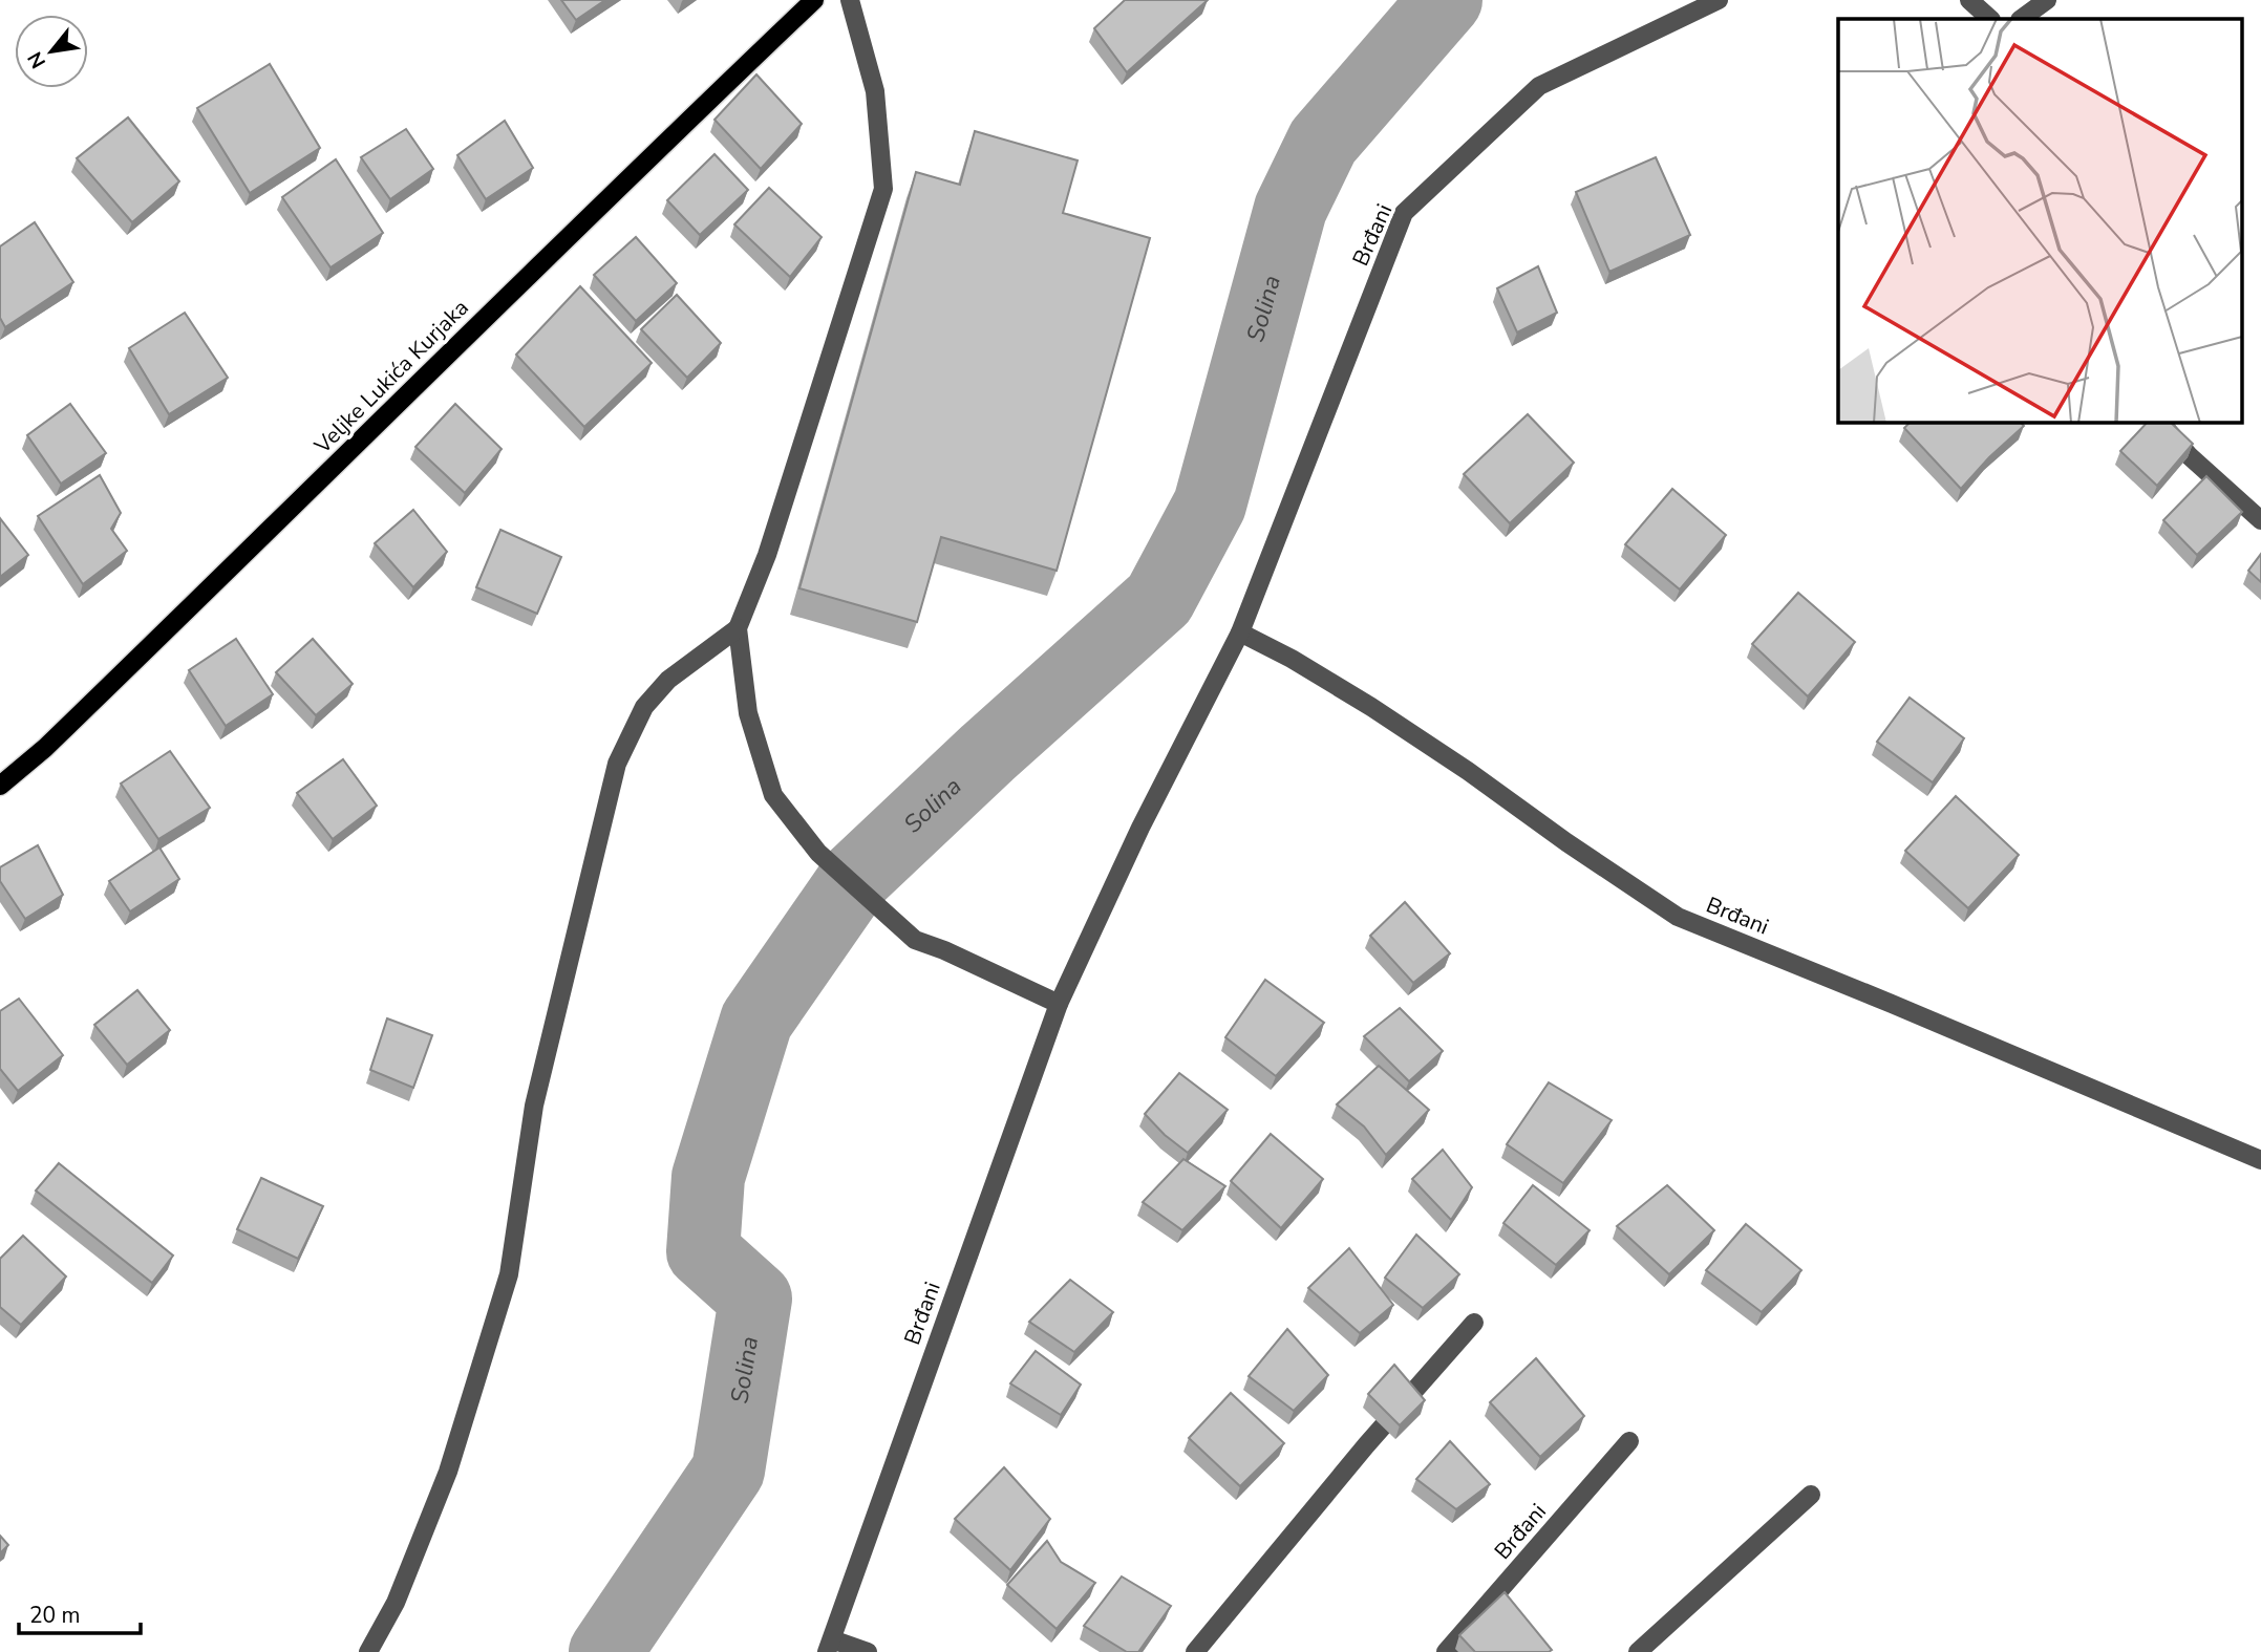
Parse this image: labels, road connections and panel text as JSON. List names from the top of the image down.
{
  "streets": {
    "main road": ["Veljke Lukića Kurjaka"],
    "street": ["Brđani"]
  },
  "water": ["Solina"],
  "scale_bar": "20 m",
  "north": "bottom left"
}
